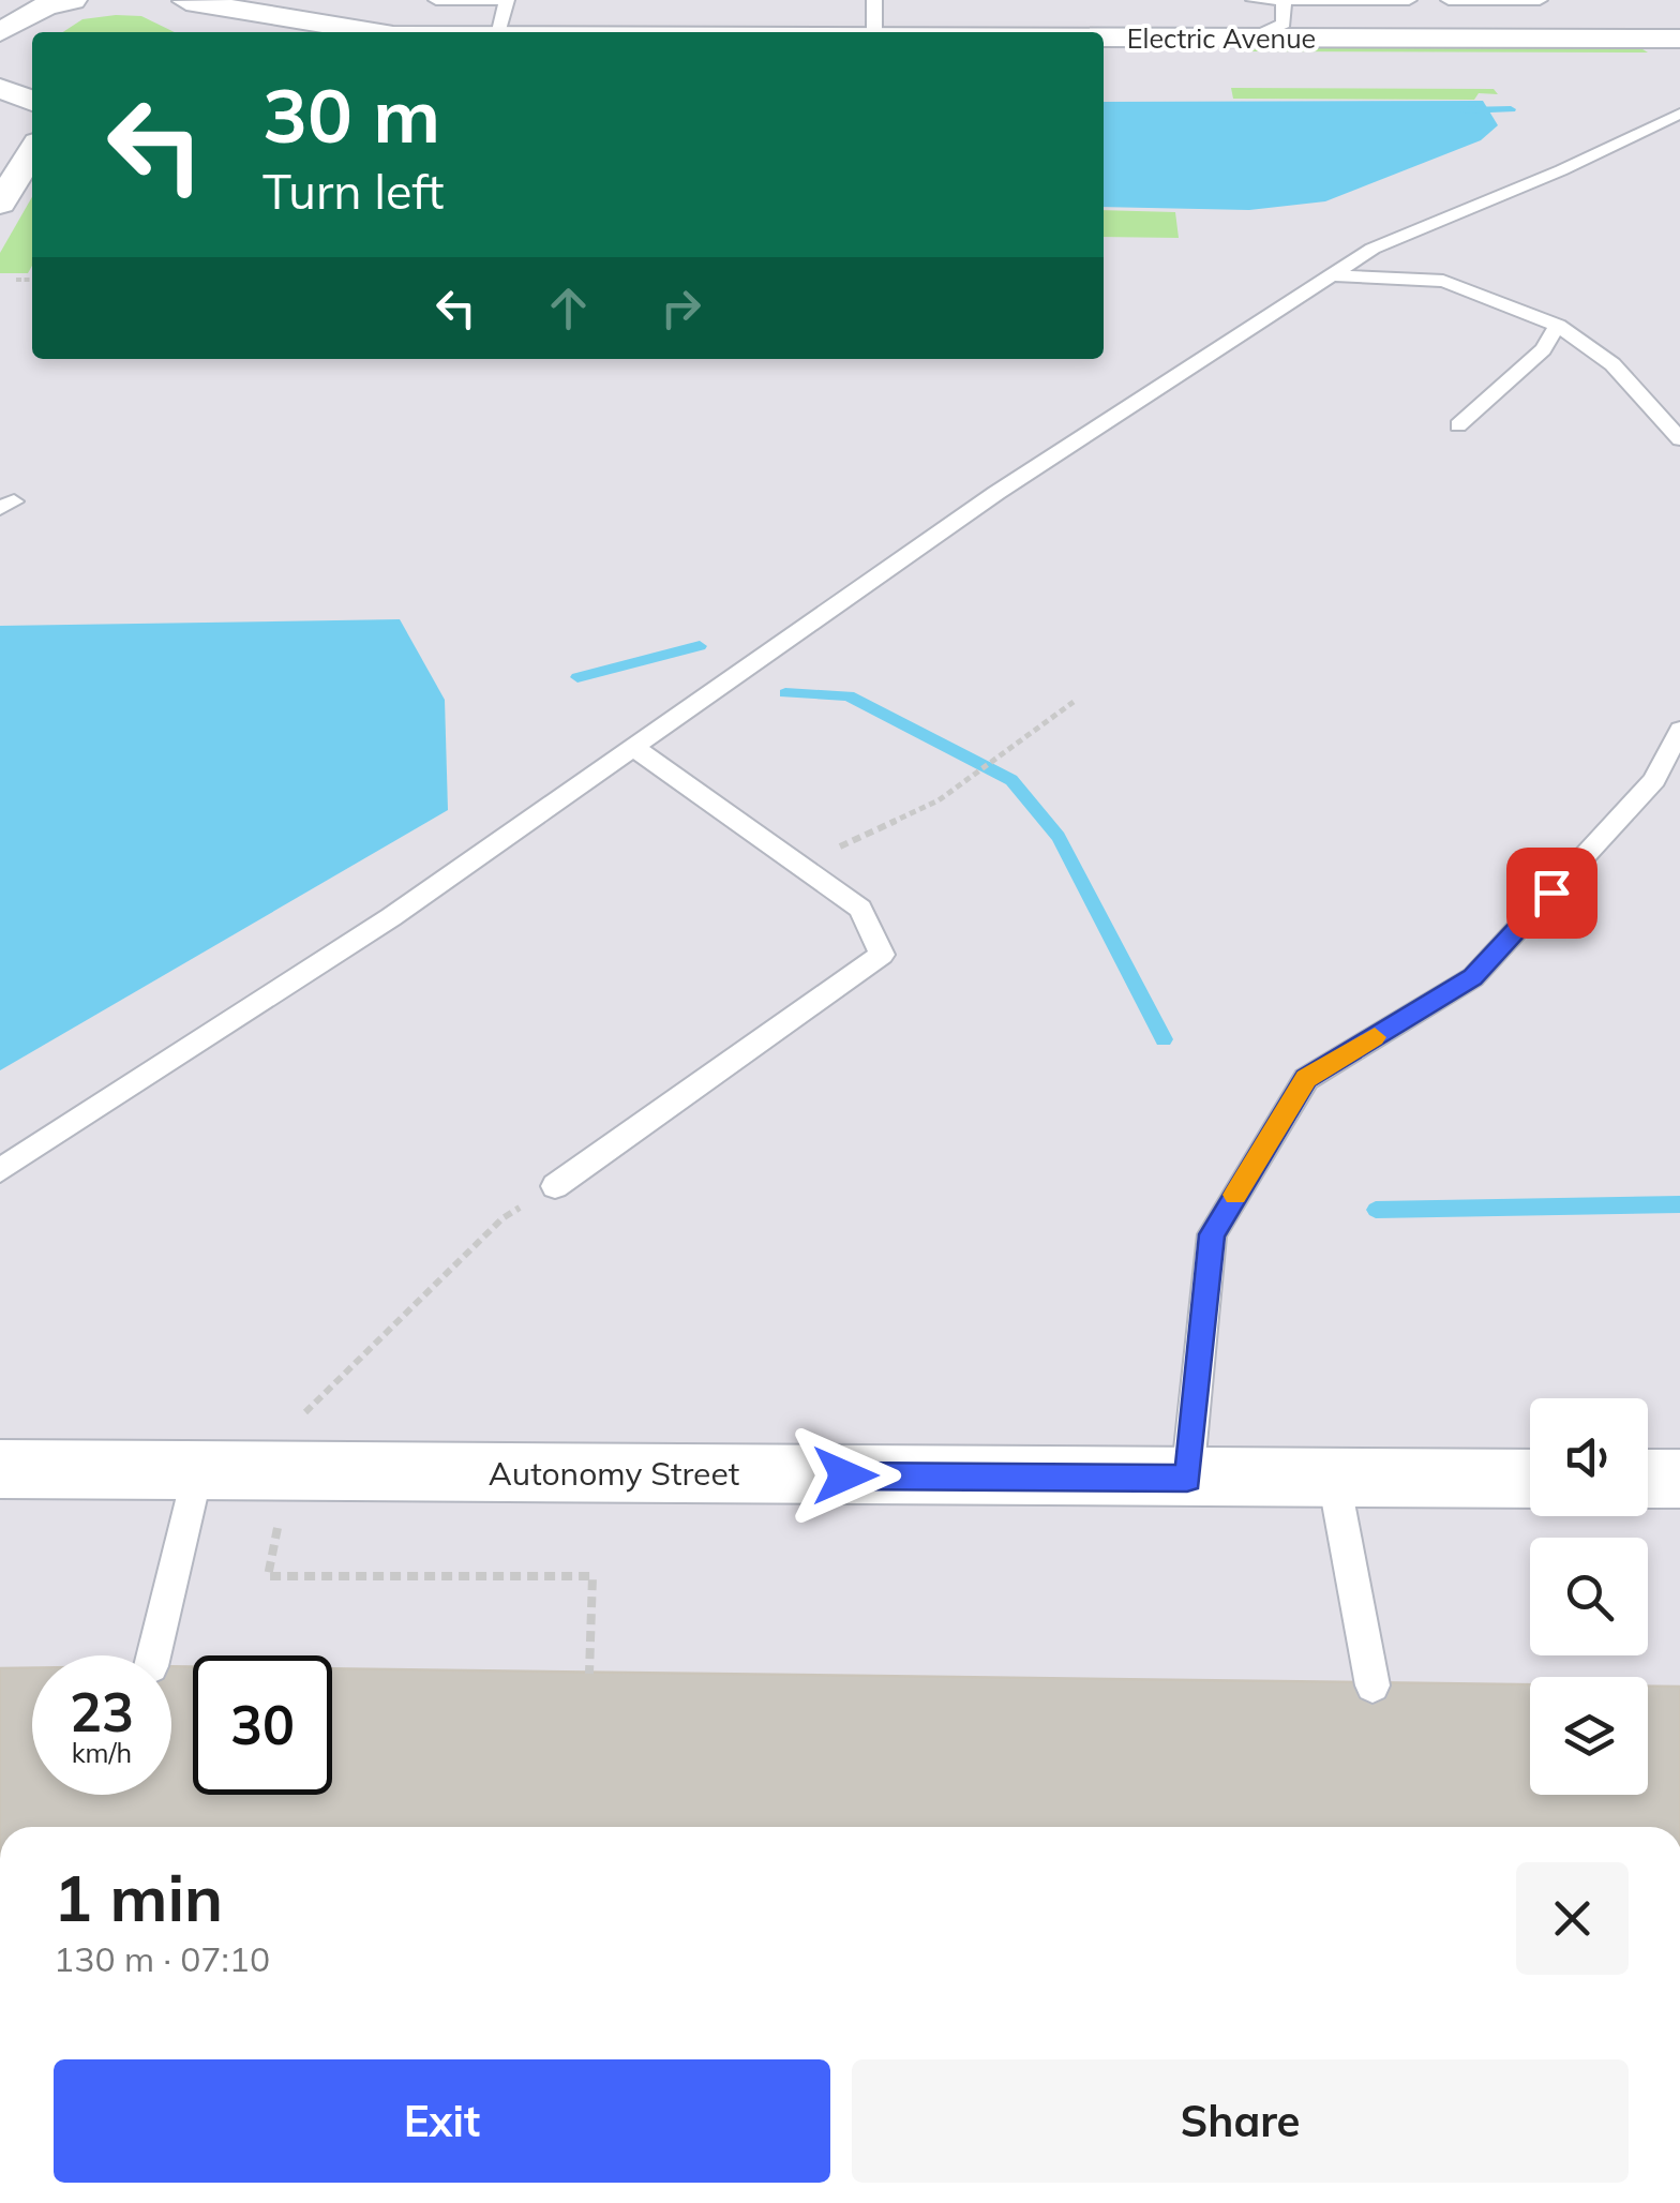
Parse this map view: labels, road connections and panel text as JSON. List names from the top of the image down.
{
  "streets": {
    "street": ["Electric Avenue", "Autonomy Street"]
  },
  "page": {
    "turn": ["30 m", "Turn left"],
    "speed": "23 km/h",
    "limit": "30",
    "heading": ["1 min", "130 m · 07:10"],
    "buttons": ["Exit", "Share"]
  }
}
